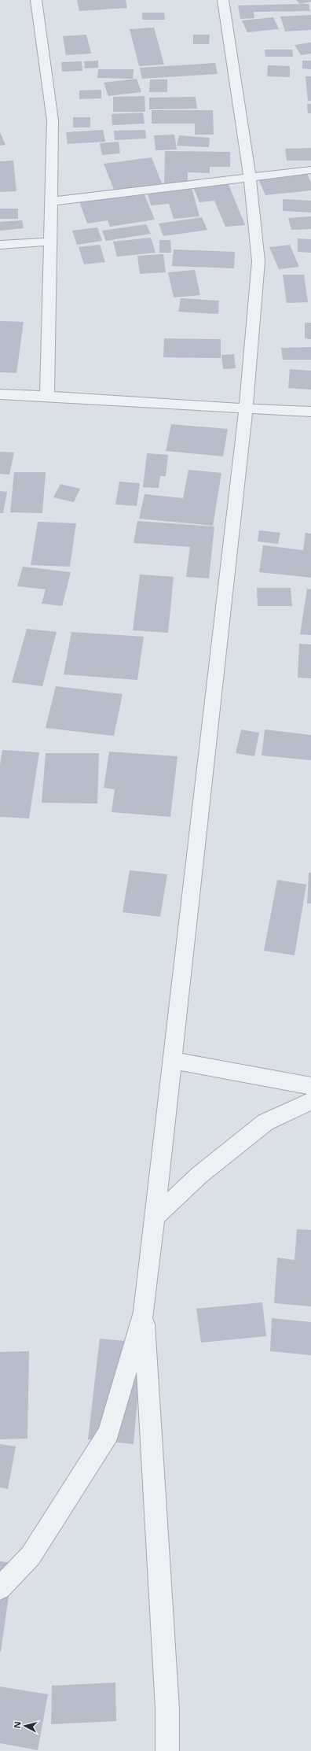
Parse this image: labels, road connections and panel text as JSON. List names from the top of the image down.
{
  "north": "left"
}
